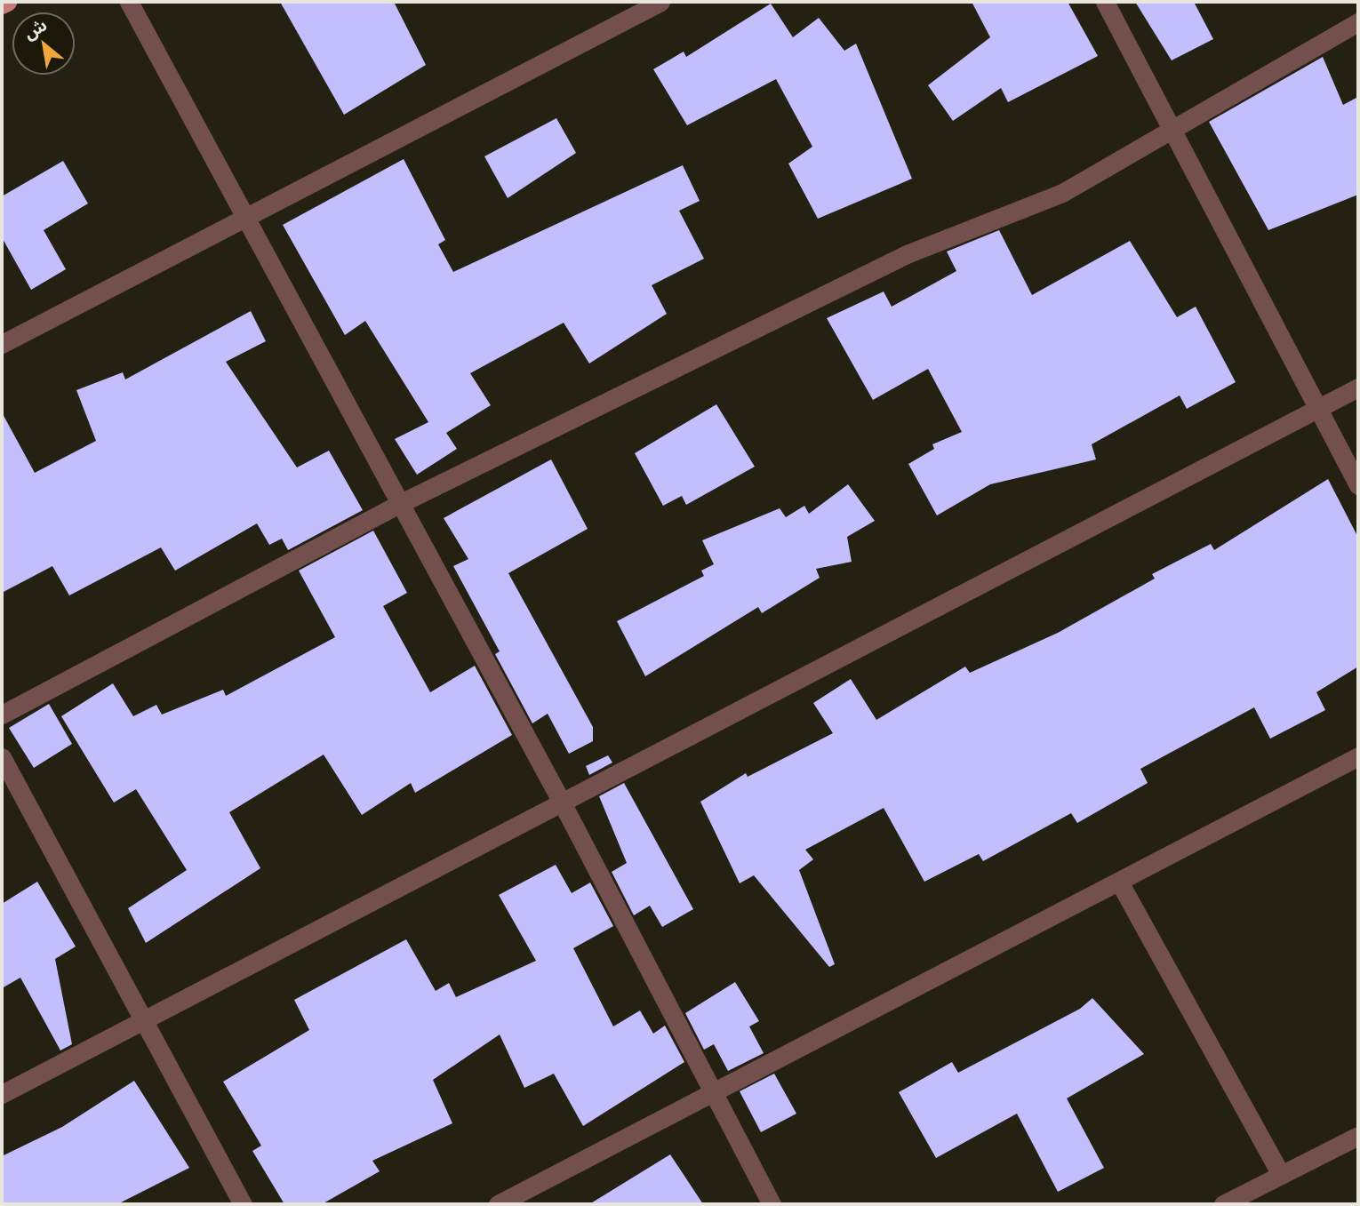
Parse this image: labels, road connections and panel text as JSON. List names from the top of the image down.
{
  "north": "top left"
}
